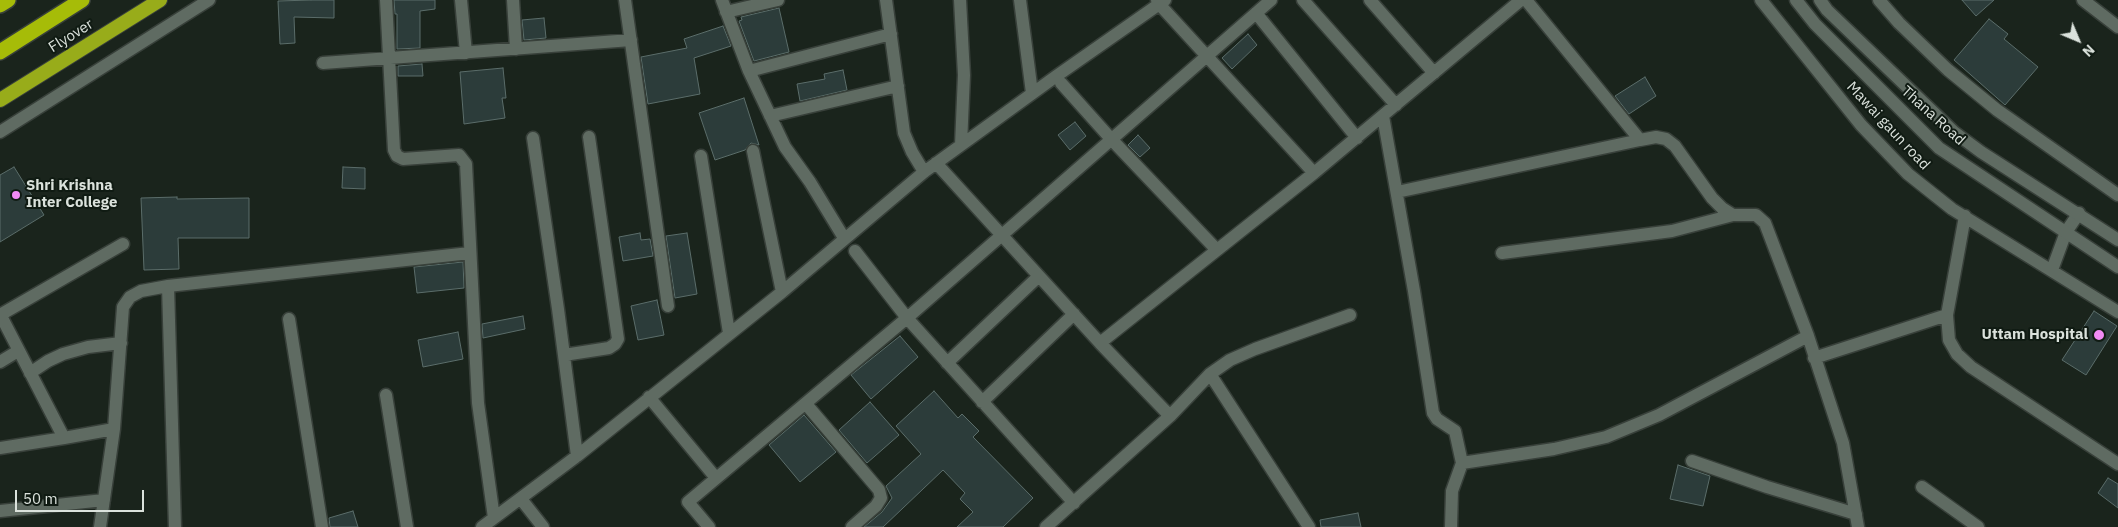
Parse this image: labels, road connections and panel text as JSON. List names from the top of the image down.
{
  "streets": {
    "highway": ["Flyover"],
    "street": ["Thana Road", "Mawai gaun road"]
  },
  "places": ["Shri Krishna Inter College", "Uttam Hospital"],
  "scale_bar": "50 m",
  "north": "bottom right"
}
